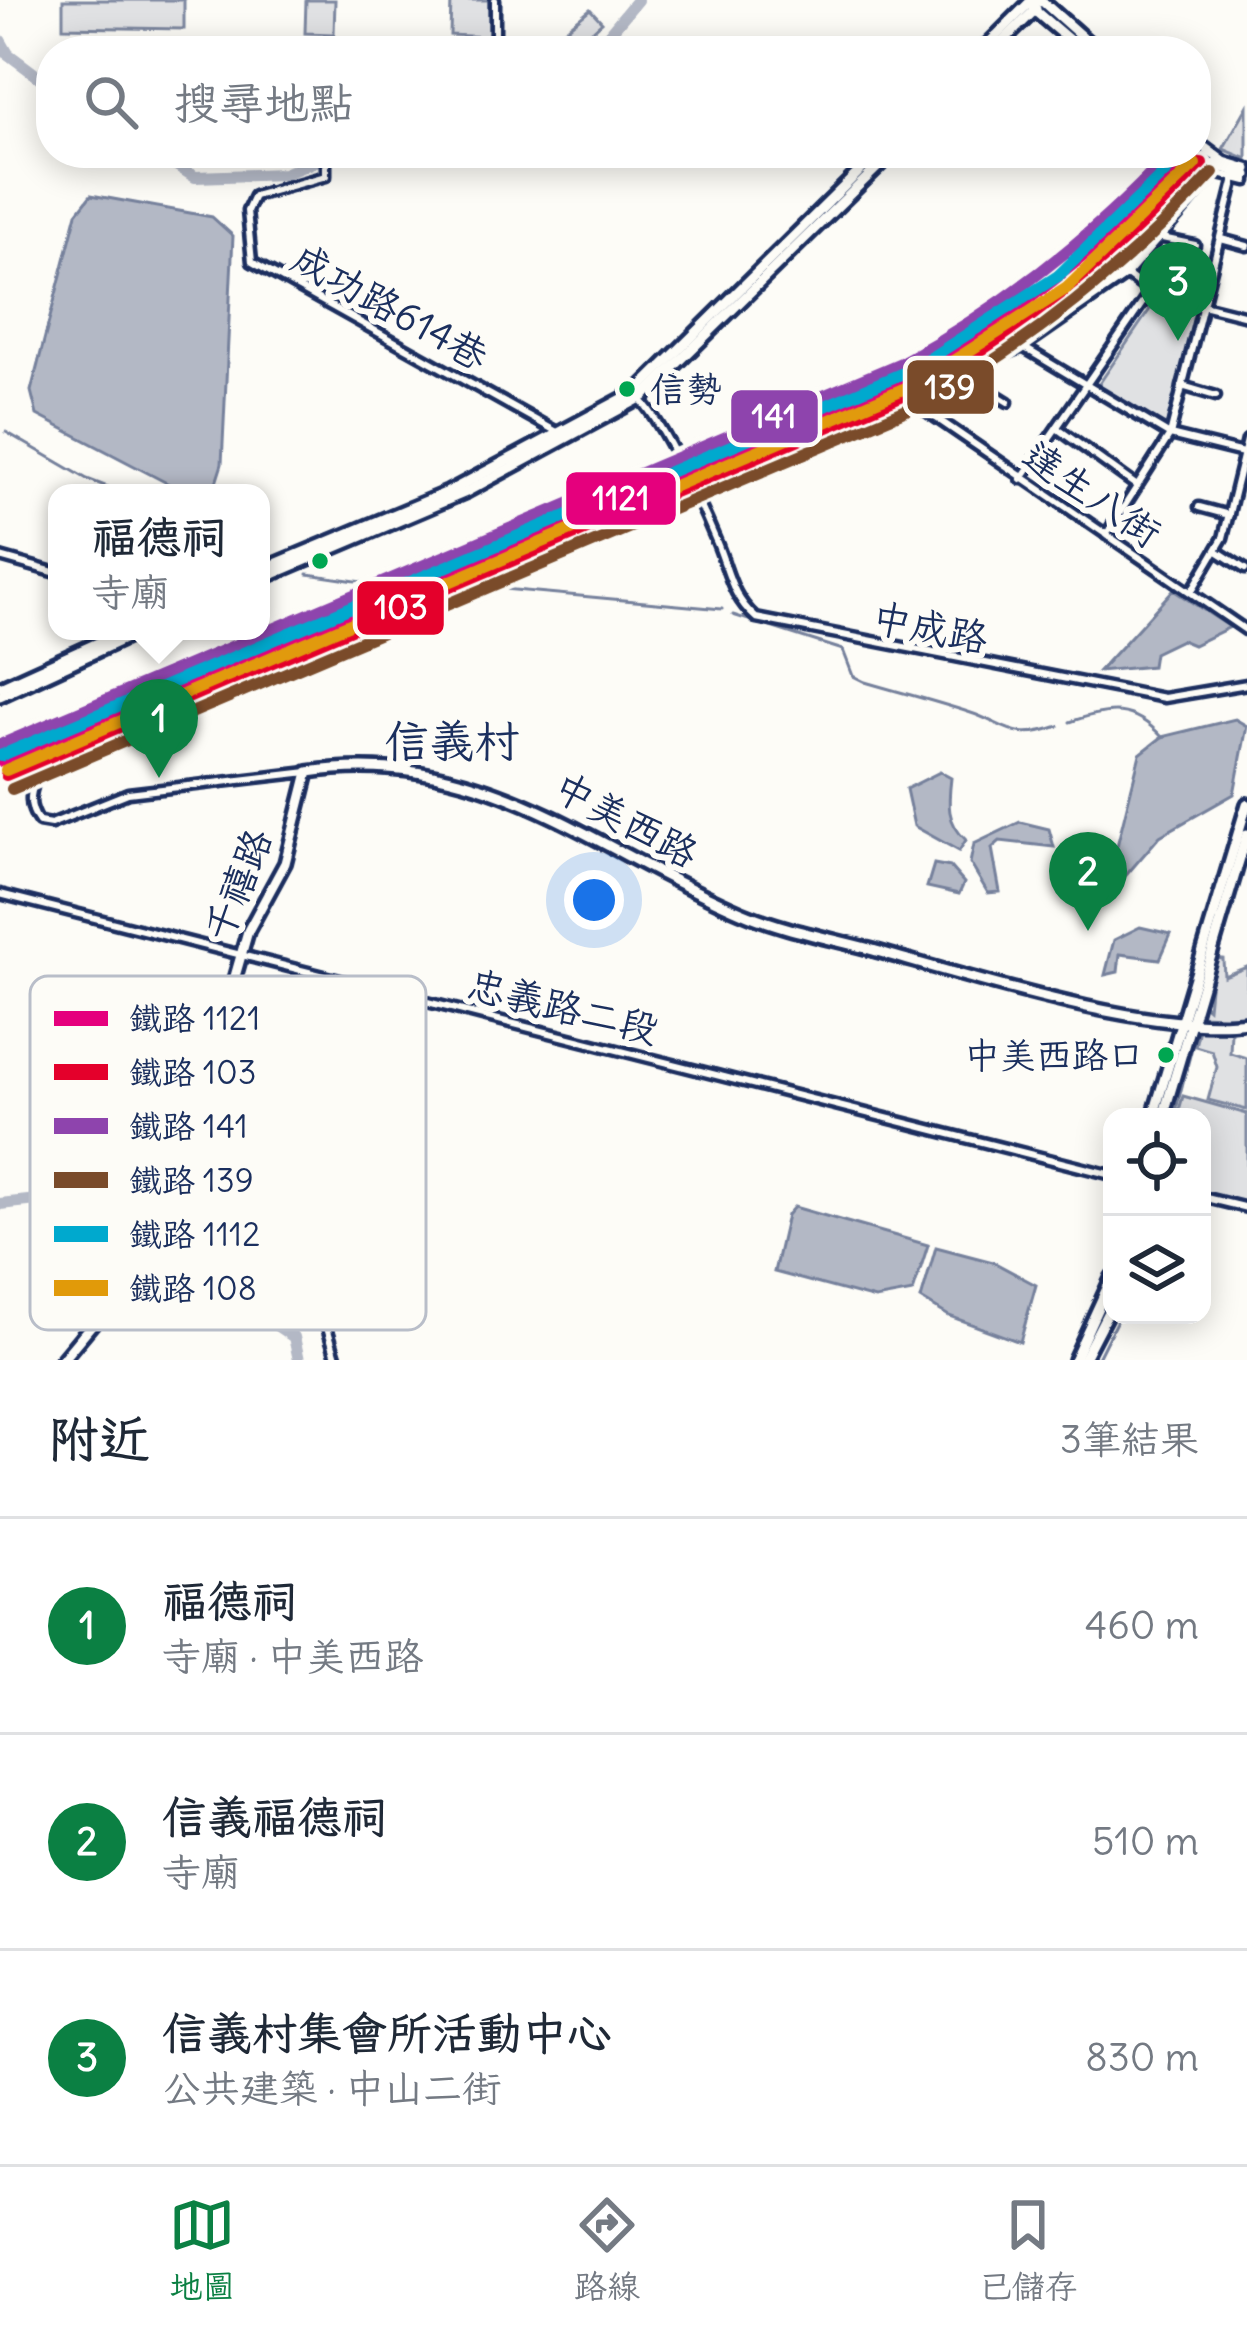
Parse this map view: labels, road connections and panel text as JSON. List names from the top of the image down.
{
  "streets": {
    "street": [
      "成功路614巷",
      "達生八街",
      "中成路",
      "中美西路",
      "千禧路",
      "忠義路二段"
    ]
  },
  "crossings": [
    ["中美西路", "千禧路"],
    ["千禧路", "忠義路二段"]
  ],
  "districts": ["信義村"],
  "places": ["信勢", "中美西路口"],
  "lines": [
    "rail line 1121",
    "rail line 103",
    "rail line 141",
    "rail line 1112",
    "rail line 108",
    "rail line 139"
  ],
  "legend": [
    "鐵路 1121",
    "鐵路 103",
    "鐵路 141",
    "鐵路 139",
    "鐵路 1112",
    "鐵路 108"
  ],
  "page": {
    "search": "搜尋地點",
    "pins": ["3", "1", "2"],
    "popup": ["福德祠", "寺廟"],
    "heading": ["附近", "3筆結果"],
    "list": [
      {
        "mark": "1",
        "name": "福德祠",
        "note": "寺廟 · 中美西路",
        "value": "460 m"
      },
      {
        "mark": "2",
        "name": "信義福德祠",
        "note": "寺廟",
        "value": "510 m"
      },
      {
        "mark": "3",
        "name": "信義村集會所活動中心",
        "note": "公共建築 · 中山二街",
        "value": "830 m"
      }
    ],
    "nav": ["地圖", "路線", "已儲存"]
  }
}
